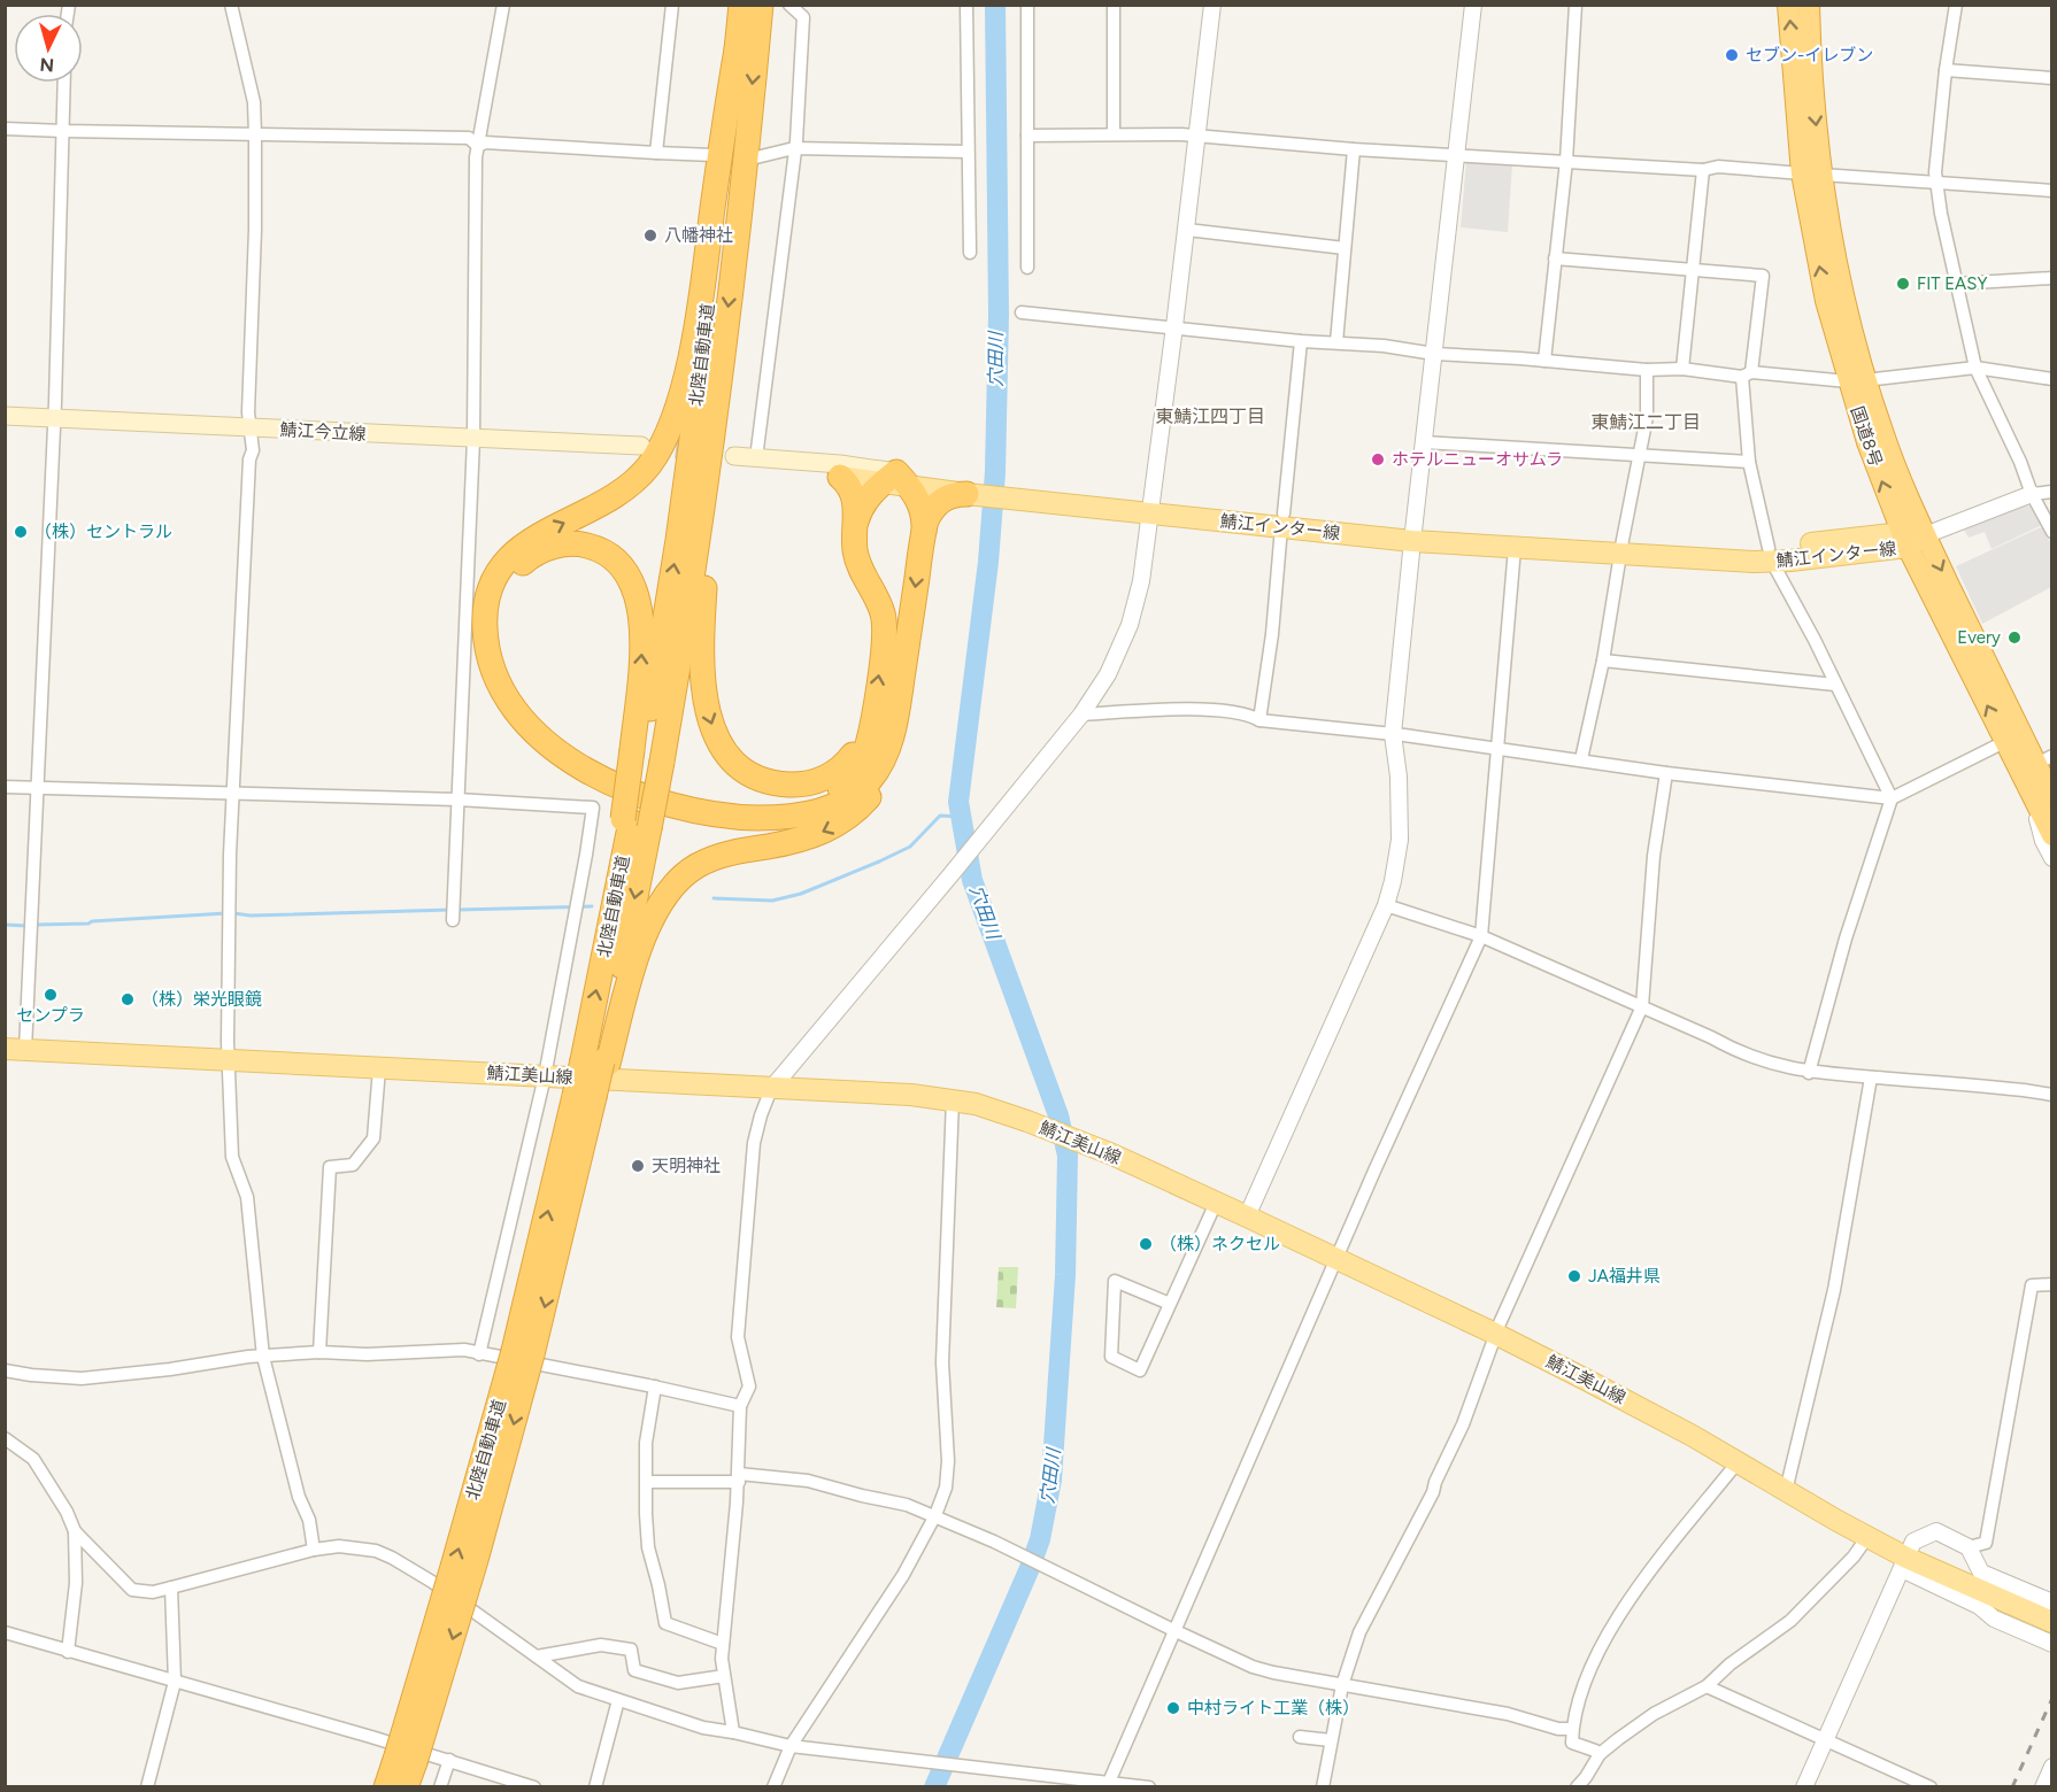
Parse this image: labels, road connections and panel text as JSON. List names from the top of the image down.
{
  "streets": {
    "highway": ["北陸自動車道", "国道8号"],
    "main road": ["鯖江今立線", "鯖江インター線", "鯖江美山線"]
  },
  "crossings": [
    ["国道8号", "鯖江インター線"]
  ],
  "districts": ["東鯖江四丁目", "東鯖江二丁目"],
  "water": ["穴田川"],
  "places": [
    "セブン-イレブン",
    "八幡神社",
    "FIT EASY",
    "ホテルニューオサムラ",
    "（株）セントラル",
    "Every",
    "センプラ",
    "（株）栄光眼鏡",
    "天明神社",
    "（株）ネクセル",
    "JA福井県",
    "中村ライト工業（株）"
  ],
  "north": "bottom"
}
